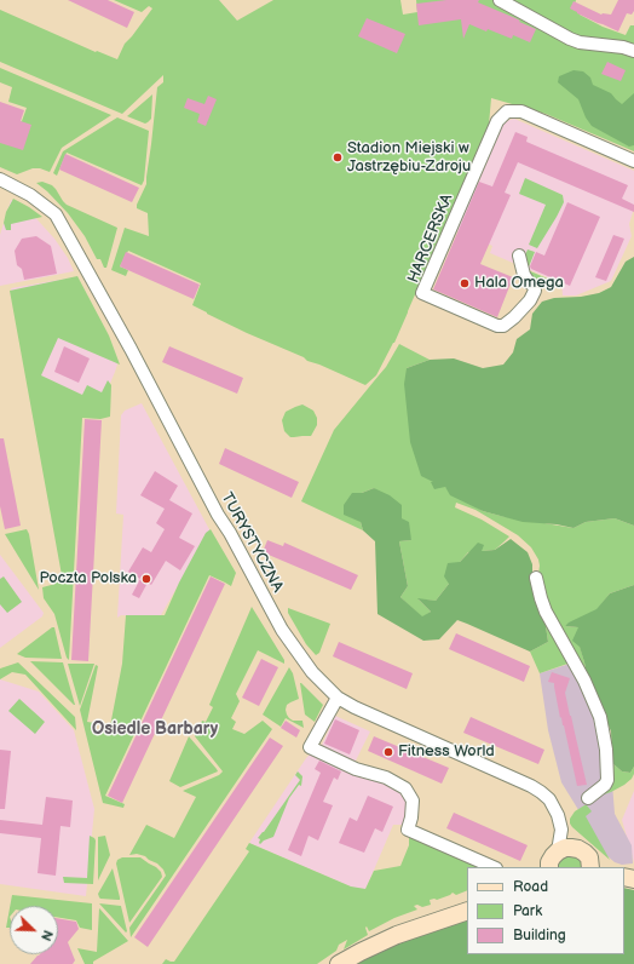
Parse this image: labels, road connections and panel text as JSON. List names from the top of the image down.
{
  "streets": {
    "street": ["HARCERSKA", "TURYSTYCZNA"]
  },
  "districts": ["Osiedle Barbary"],
  "places": [
    "Stadion Miejski w Jastrzębiu-Zdroju",
    "Hala Omega",
    "Poczta Polska",
    "Fitness World"
  ],
  "legend": ["Road", "Park", "Building"],
  "north": "bottom right"
}
